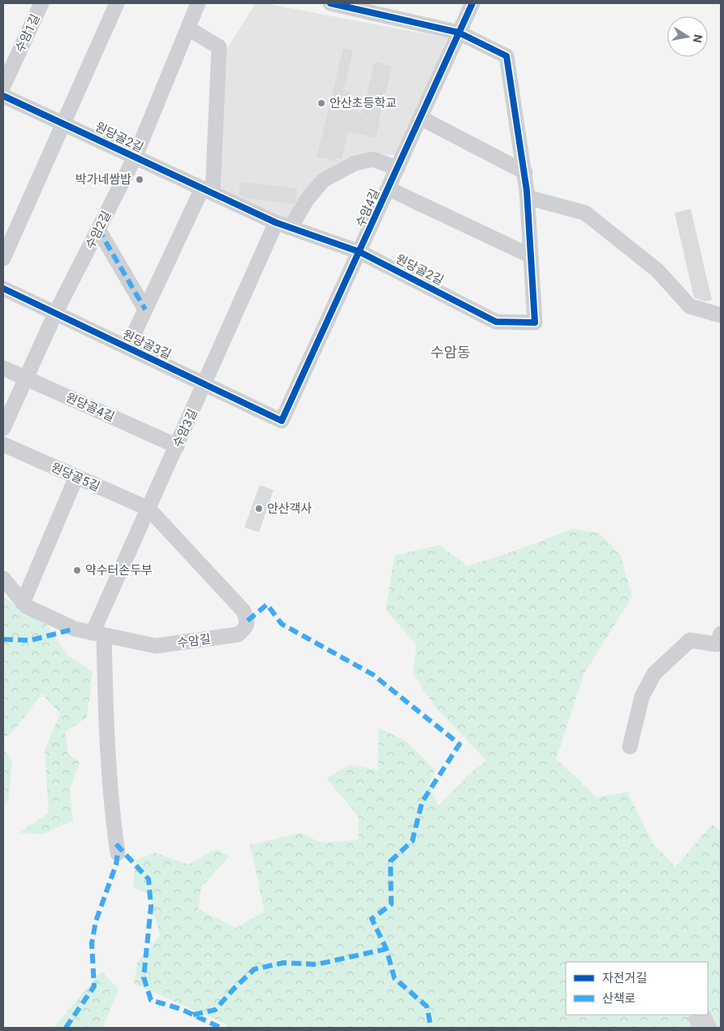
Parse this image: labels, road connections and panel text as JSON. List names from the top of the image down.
{
  "streets": {
    "street": [
      "수암1길",
      "원당골2길",
      "수암4길",
      "수암2길",
      "원당골3길",
      "원당골4길",
      "수암3길",
      "원당골5길",
      "수암길"
    ]
  },
  "crossings": [
    ["원당골2길", "수암4길"],
    ["원당골2길", "수암2길"],
    ["원당골2길", "수암3길"],
    ["수암4길", "원당골3길"],
    ["수암2길", "원당골3길"],
    ["수암2길", "원당골4길"],
    ["원당골3길", "수암3길"],
    ["원당골4길", "수암3길"],
    ["수암3길", "원당골5길"],
    ["수암3길", "수암길"],
    ["원당골5길", "수암길"]
  ],
  "districts": ["수암동"],
  "places": [
    "안산초등학교",
    "박가네쌈밥",
    "안산객사",
    "약수터손두부"
  ],
  "legend": ["자전거길", "산책로"],
  "north": "right"
}
